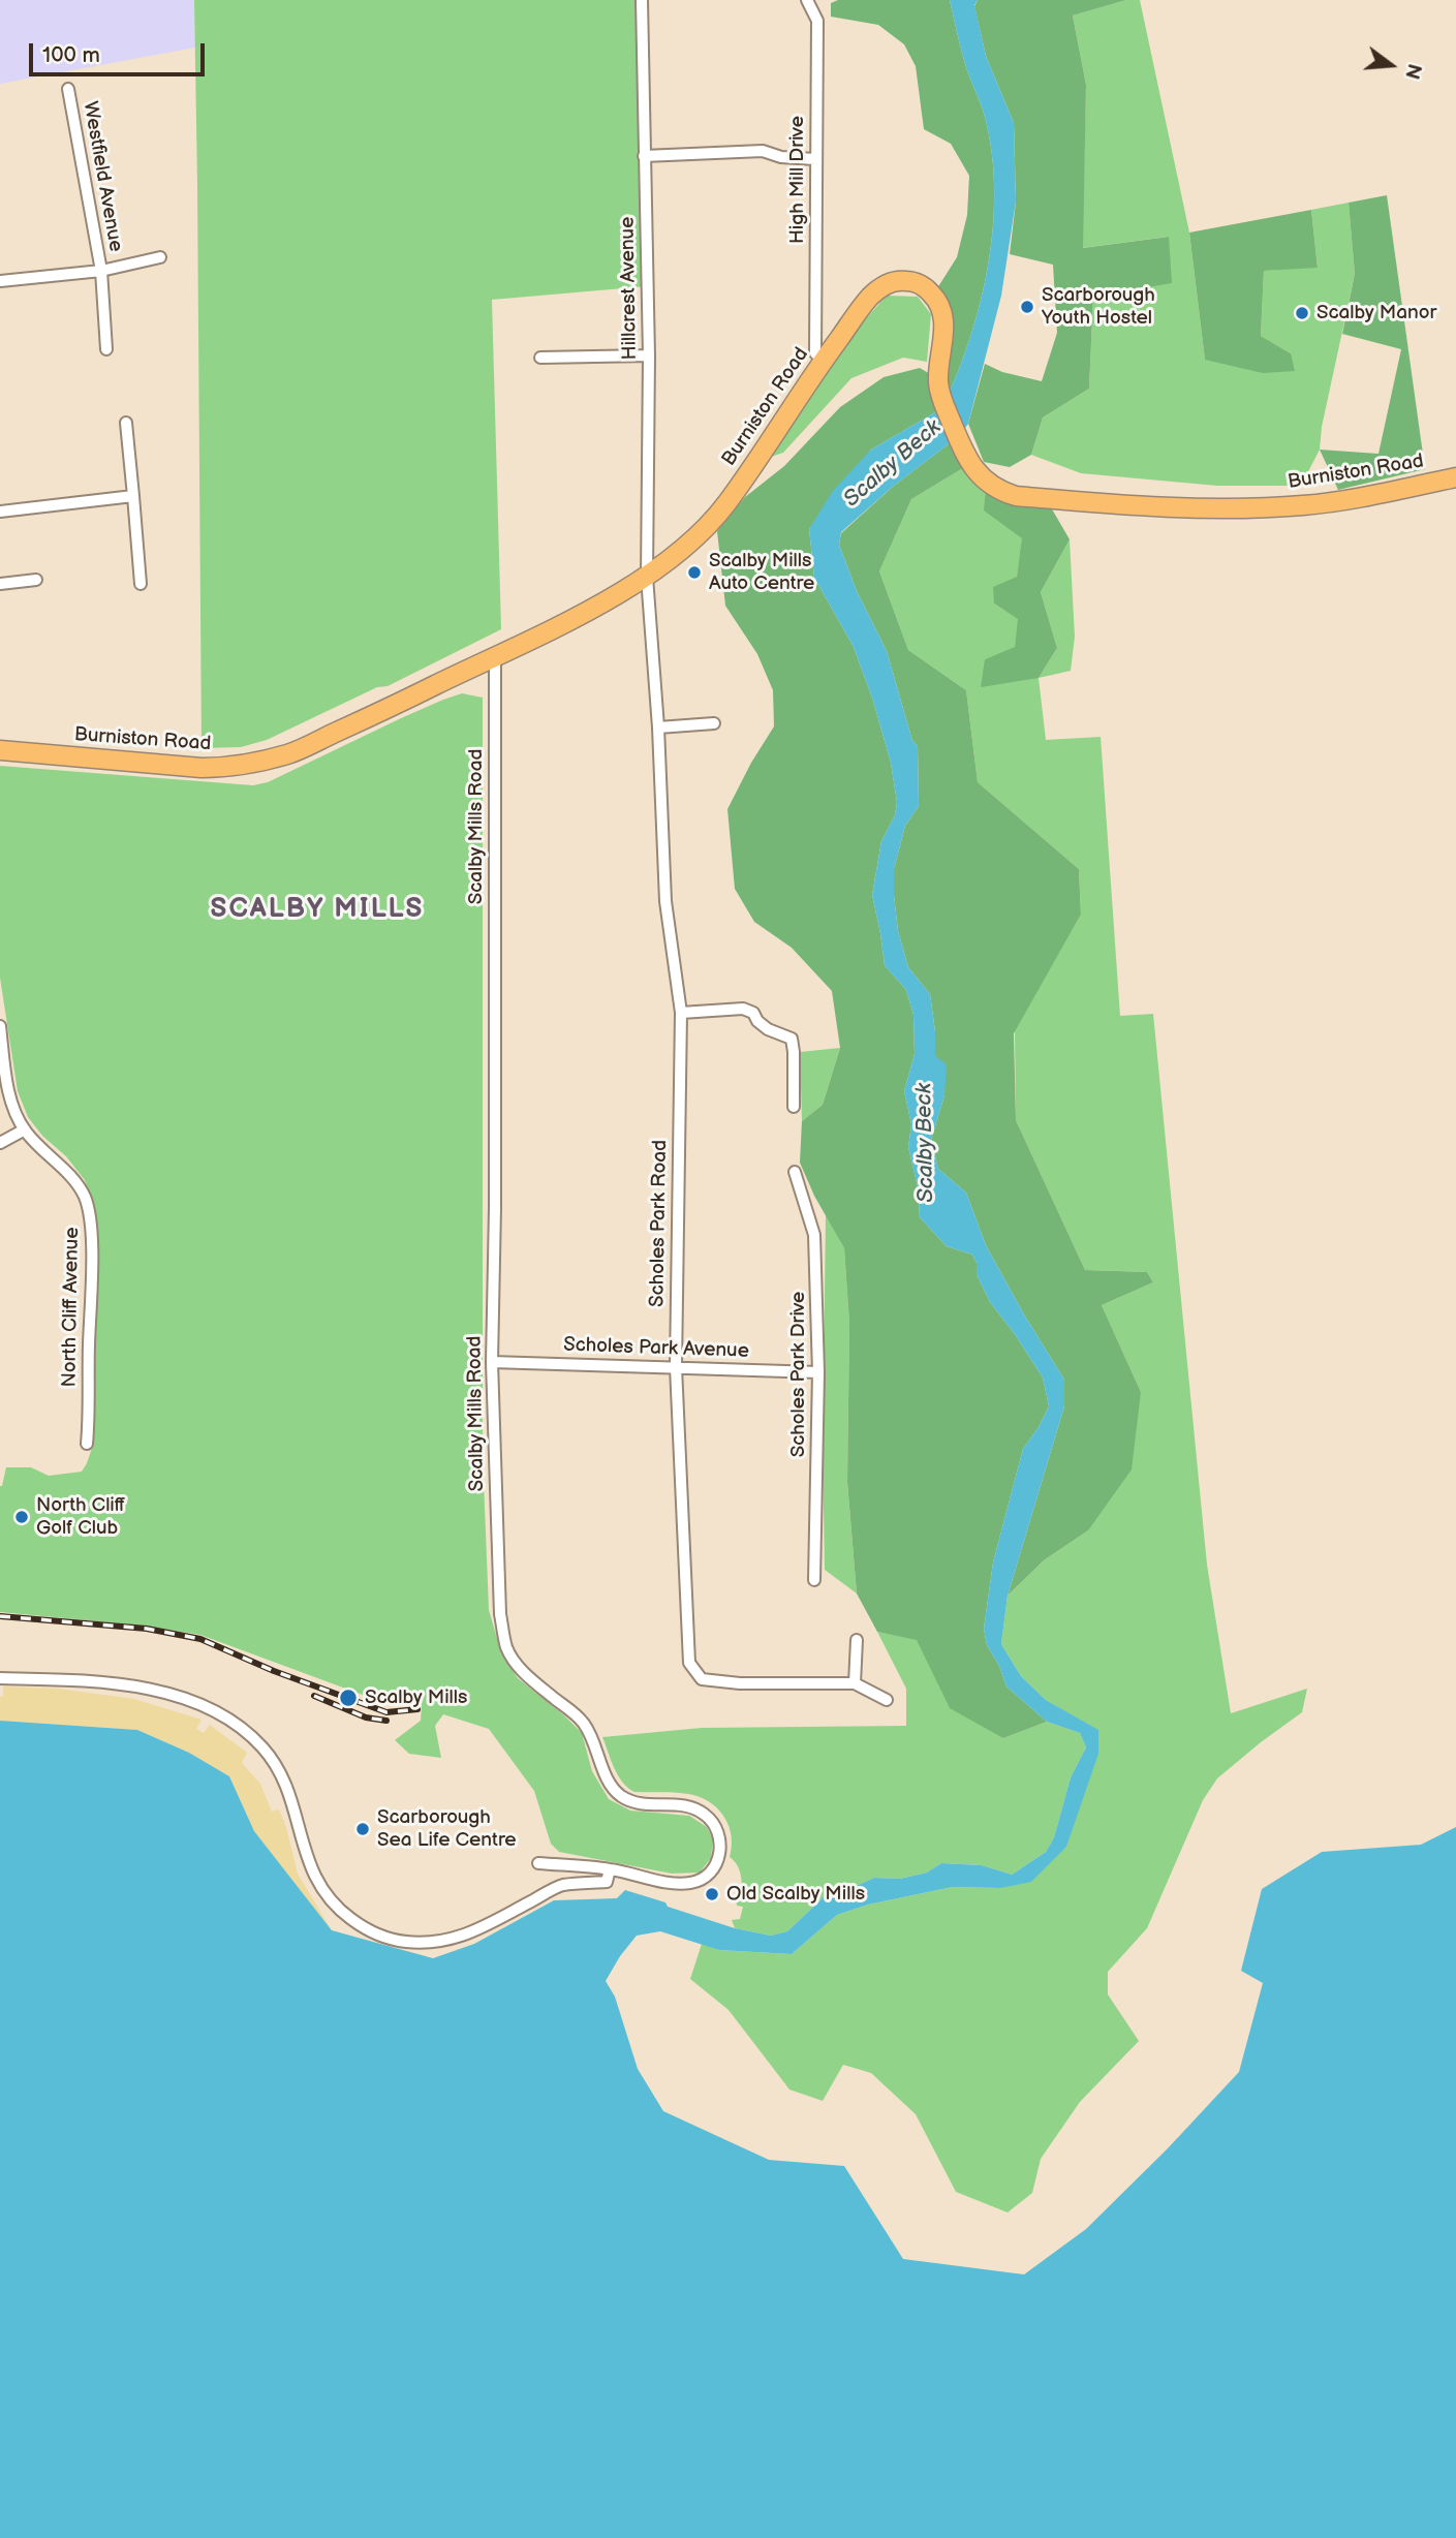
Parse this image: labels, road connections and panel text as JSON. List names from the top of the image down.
{
  "streets": {
    "main road": ["Burniston Road"],
    "street": [
      "Westfield Avenue",
      "High Mill Drive",
      "Hillcrest Avenue",
      "Scalby Mills Road",
      "Scholes Park Road",
      "North Cliff Avenue",
      "Scholes Park Avenue",
      "Scholes Park Drive"
    ]
  },
  "crossings": [
    ["High Mill Drive", "Burniston Road"],
    ["Hillcrest Avenue", "Burniston Road"],
    ["Hillcrest Avenue", "Scholes Park Road"],
    ["Burniston Road", "Scalby Mills Road"],
    ["Burniston Road", "Scholes Park Road"],
    ["Scalby Mills Road", "Scholes Park Avenue"],
    ["Scholes Park Road", "Scholes Park Avenue"],
    ["Scholes Park Avenue", "Scholes Park Drive"]
  ],
  "districts": ["SCALBY MILLS"],
  "water": ["Scalby Beck"],
  "places": [
    "Scarborough Youth Hostel",
    "Scalby Manor",
    "Scalby Mills Auto Centre",
    "North Cliff Golf Club",
    "Scalby Mills",
    "Scarborough Sea Life Centre",
    "Old Scalby Mills"
  ],
  "scale_bar": "100 m",
  "north": "right"
}
